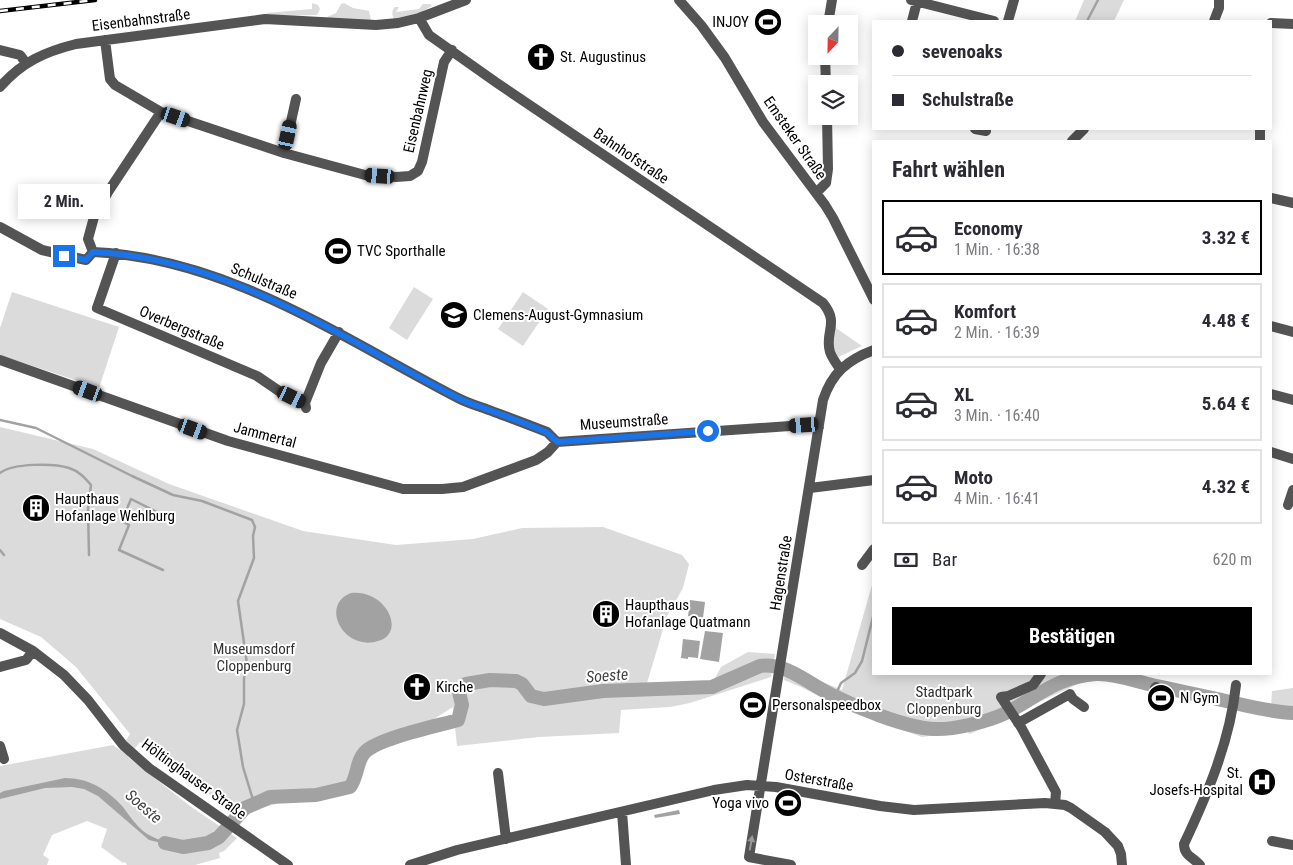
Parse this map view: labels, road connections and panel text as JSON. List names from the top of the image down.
{
  "streets": {
    "street": [
      "Eisenbahnstraße",
      "Eisenbahnweg",
      "Emsteker Straße",
      "Bahnhofstraße",
      "Schulstraße",
      "Overbergstraße",
      "Museumstraße",
      "Jammertal",
      "Hagenstraße",
      "Höltinghauser Straße",
      "Osterstraße"
    ]
  },
  "crossings": [
    ["Eisenbahnstraße", "Eisenbahnweg"],
    ["Eisenbahnstraße", "Bahnhofstraße"],
    ["Eisenbahnweg", "Bahnhofstraße"],
    ["Bahnhofstraße", "Hagenstraße"],
    ["Schulstraße", "Overbergstraße"],
    ["Schulstraße", "Museumstraße"],
    ["Schulstraße", "Jammertal"],
    ["Museumstraße", "Jammertal"],
    ["Museumstraße", "Hagenstraße"],
    ["Hagenstraße", "Osterstraße"]
  ],
  "water": ["Soeste"],
  "parks": ["Museumsdorf Cloppenburg", "Stadtpark Cloppenburg"],
  "places": {
    "sports": [
      "INJOY",
      "TVC Sporthalle",
      "N Gym",
      "Personalspeedbox",
      "Yoga vivo"
    ],
    "church": ["St. Augustinus", "Kirche"],
    "school or university": ["Clemens-August-Gymnasium"],
    "building": ["Haupthaus Hofanlage Wehlburg", "Haupthaus Hofanlage Quatmann"],
    "hospital": ["St. Josefs-Hospital"]
  },
  "north": "bottom",
  "page": {
    "banner": ["sevenoaks", "Schulstraße"],
    "heading": "Fahrt wählen",
    "bubble": "2 Min.",
    "list": [
      {
        "name": "Economy",
        "note": "1 Min. · 16:38",
        "value": "3.32 €"
      },
      {
        "name": "Komfort",
        "note": "2 Min. · 16:39",
        "value": "4.48 €"
      },
      {
        "name": "XL",
        "note": "3 Min. · 16:40",
        "value": "5.64 €"
      },
      {
        "name": "Moto",
        "note": "4 Min. · 16:41",
        "value": "4.32 €"
      }
    ],
    "pay": ["Bar", "620 m"],
    "buttons": "Bestätigen"
  }
}
